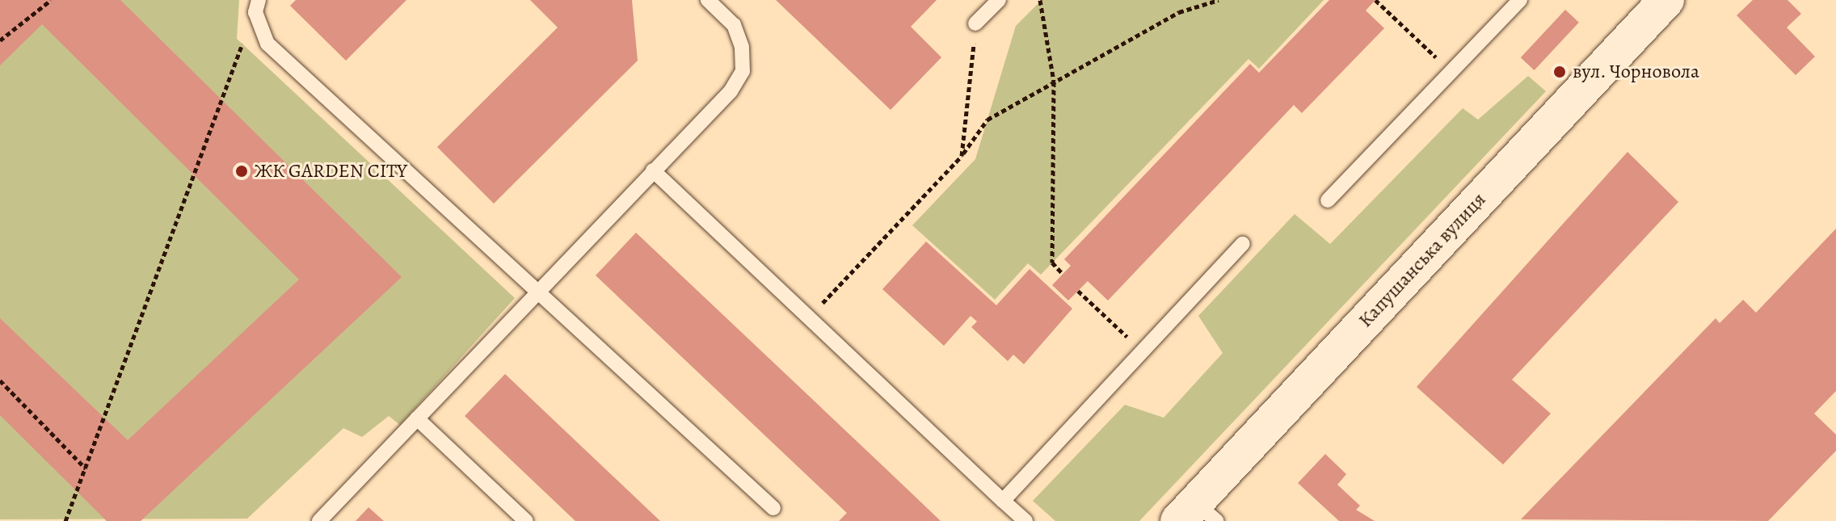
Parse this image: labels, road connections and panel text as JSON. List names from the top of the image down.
{
  "streets": {
    "street": ["Капушанська вулиця"]
  },
  "places": ["вул. Чорновола", "ЖК GARDEN CITY"]
}
